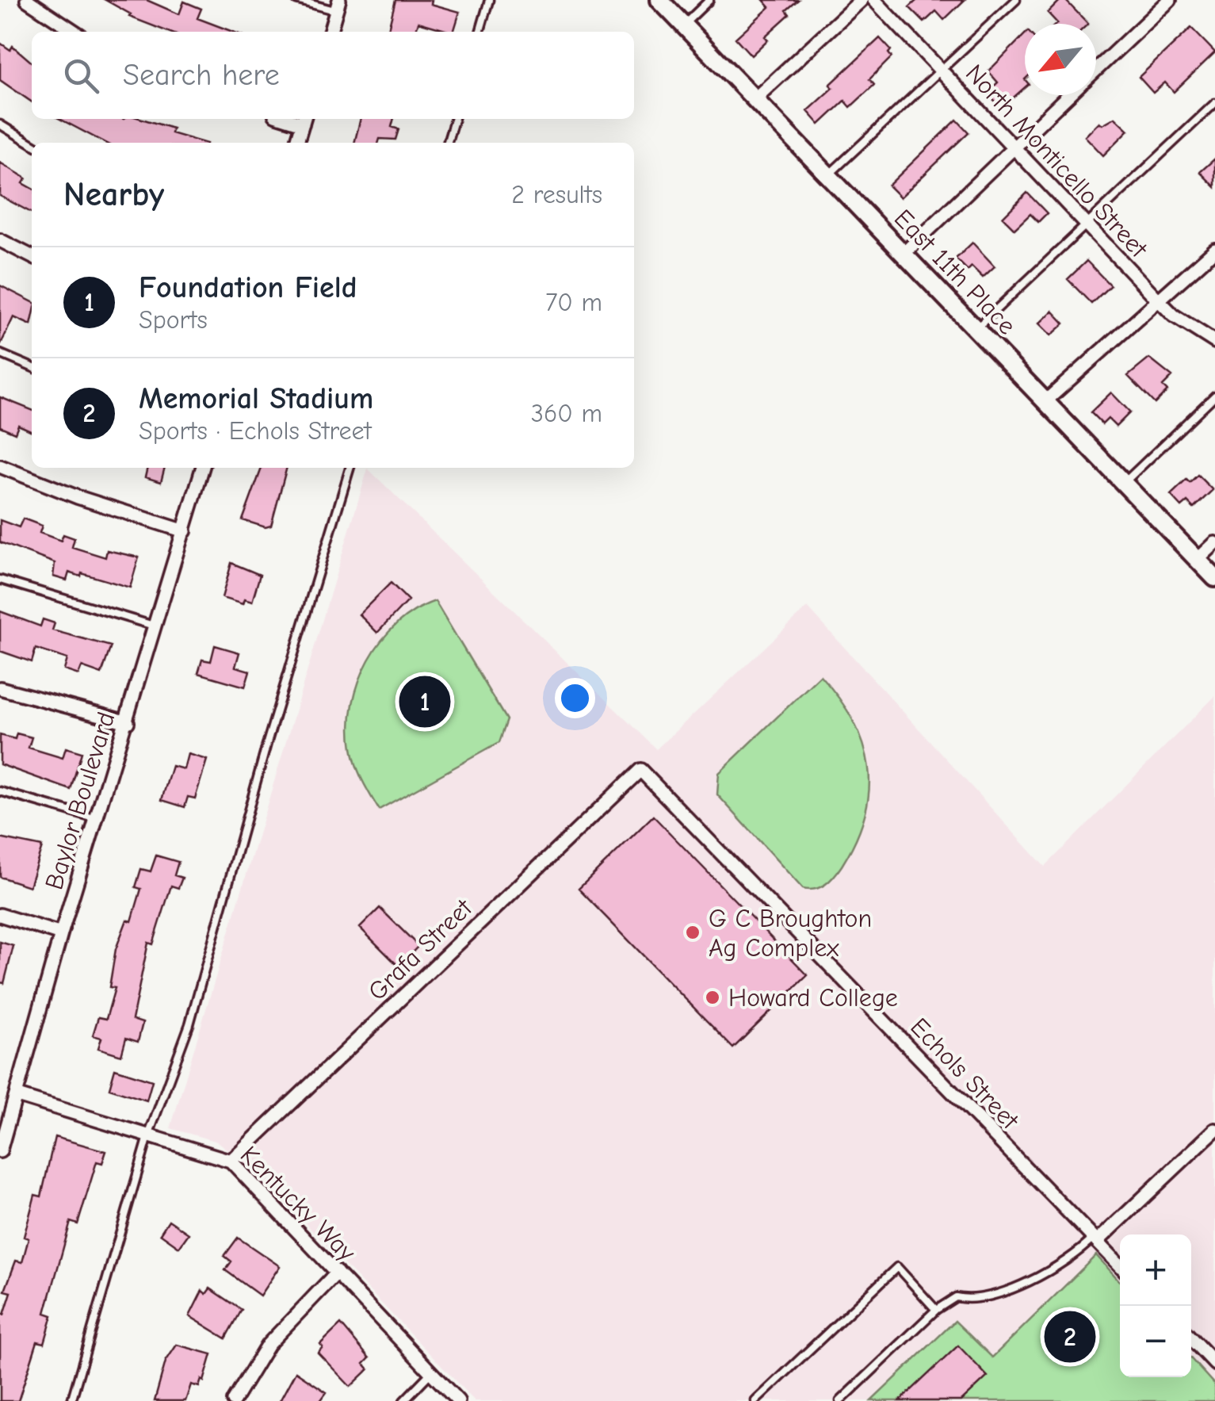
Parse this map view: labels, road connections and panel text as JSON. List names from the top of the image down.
{
  "streets": {
    "street": [
      "North Monticello Street",
      "East 11th Place",
      "Baylor Boulevard",
      "Grafa Street",
      "Echols Street",
      "Kentucky Way"
    ]
  },
  "crossings": [
    ["Baylor Boulevard", "Kentucky Way"],
    ["Grafa Street", "Echols Street"],
    ["Grafa Street", "Kentucky Way"]
  ],
  "places": ["G C Broughton Ag Complex", "Howard College"],
  "north": "bottom left",
  "page": {
    "search": "Search here",
    "heading": ["Nearby", "2 results"],
    "list": [
      {
        "mark": "1",
        "name": "Foundation Field",
        "note": "Sports",
        "value": "70 m"
      },
      {
        "mark": "2",
        "name": "Memorial Stadium",
        "note": "Sports · Echols Street",
        "value": "360 m"
      }
    ],
    "pins": ["1", "2"],
    "map_buttons": ["+", "−"]
  }
}
